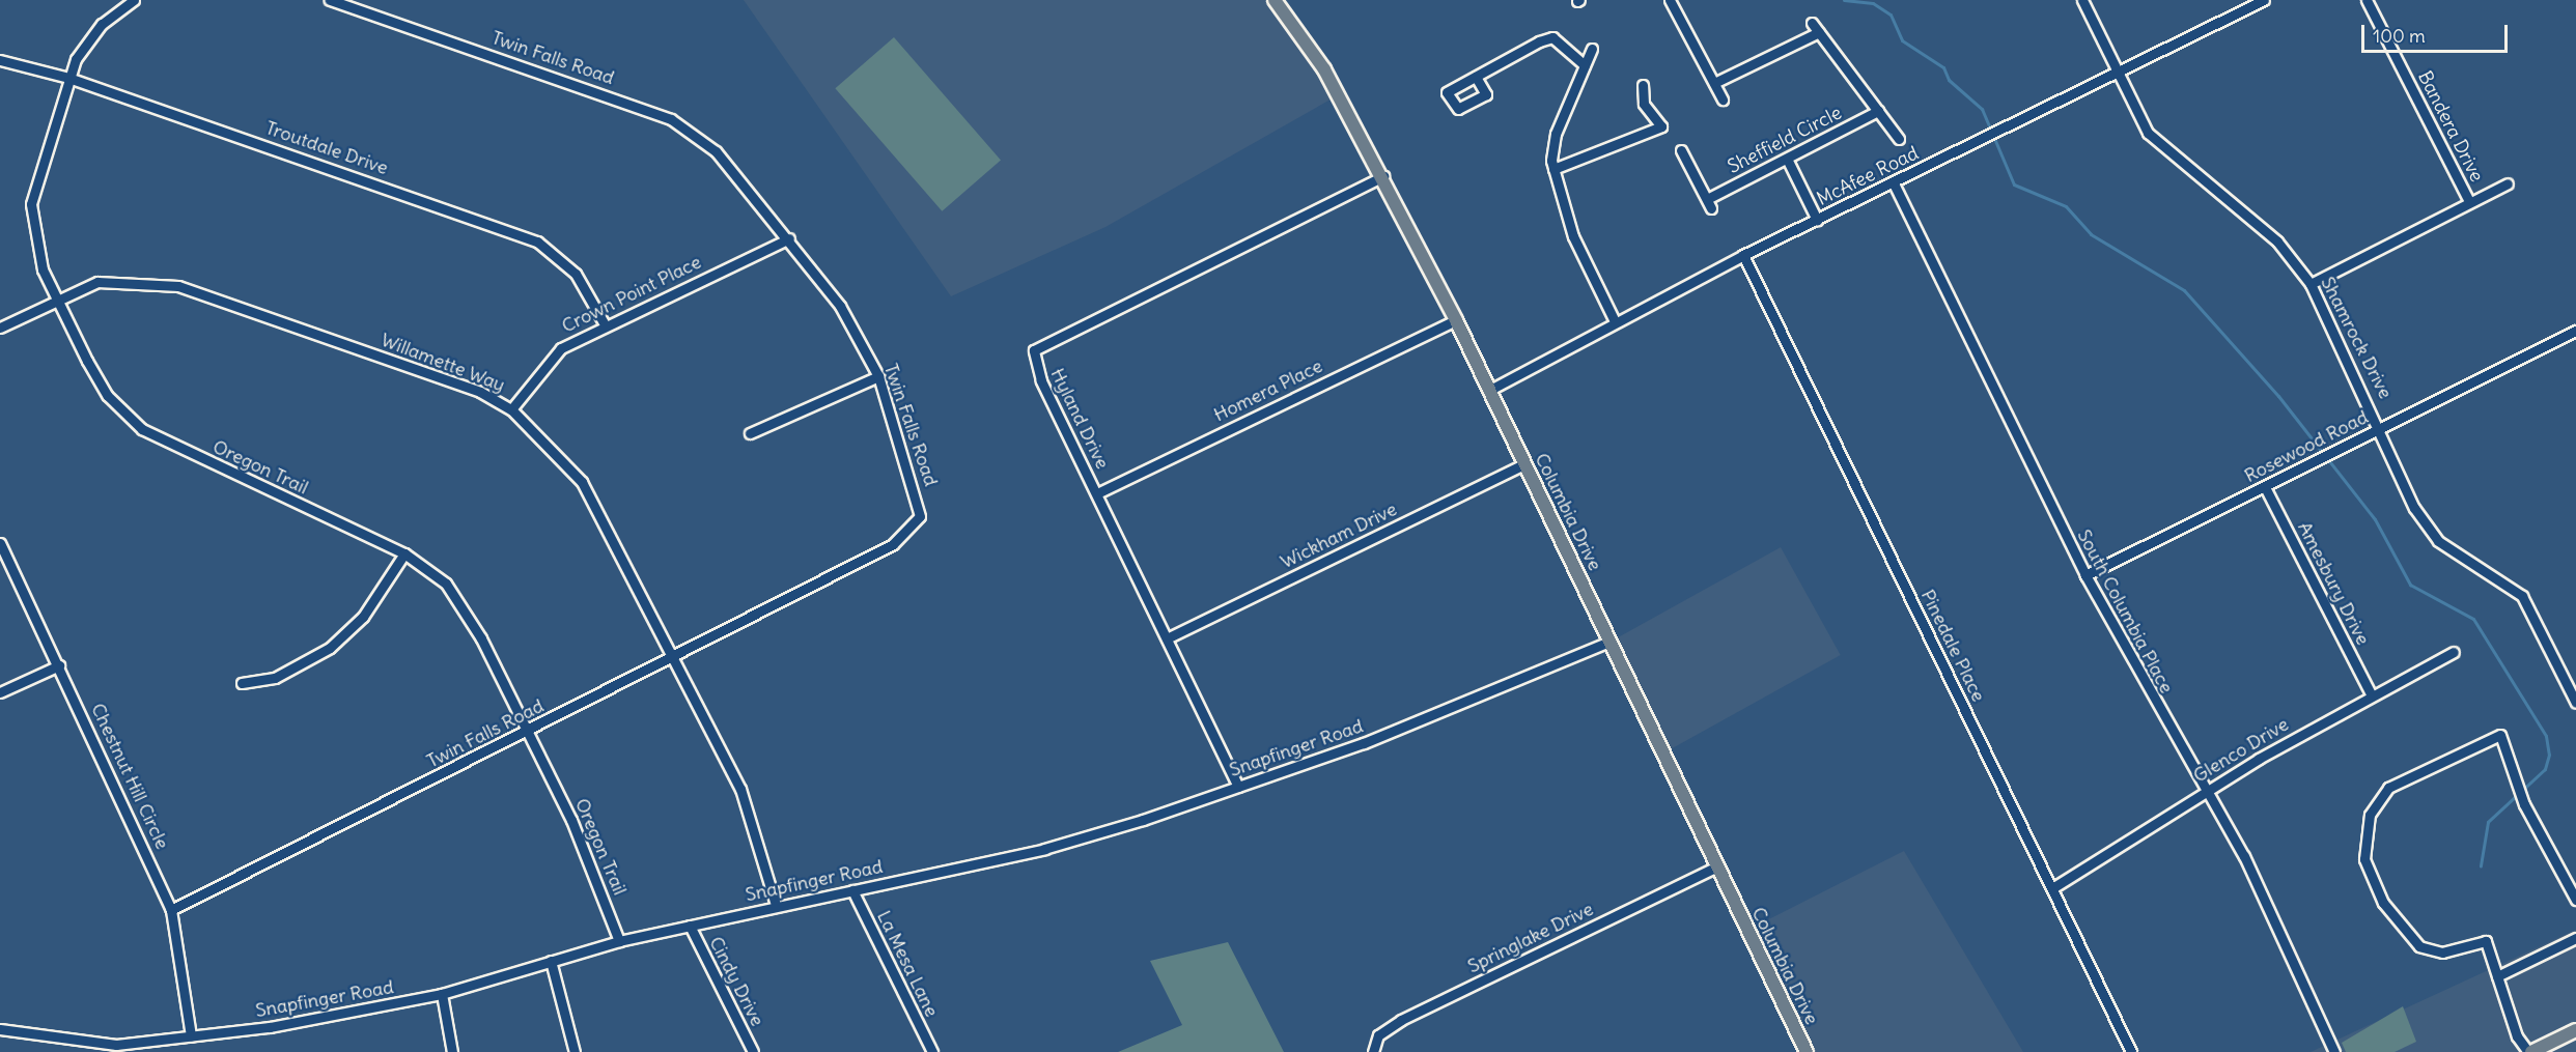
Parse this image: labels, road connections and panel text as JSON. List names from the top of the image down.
{
  "streets": {
    "main road": ["Columbia Drive"],
    "street": [
      "Twin Falls Road",
      "Bandera Drive",
      "Sheffield Circle",
      "Troutdale Drive",
      "McAfee Road",
      "Crown Point Place",
      "Shamrock Drive",
      "Willamette Way",
      "Homera Place",
      "Hyland Drive",
      "Rosewood Road",
      "Oregon Trail",
      "Wickham Drive",
      "Amesbury Drive",
      "South Columbia Place",
      "Pinedale Place",
      "Snapfinger Road",
      "Glenco Drive",
      "Chestnut Hill Circle",
      "Springlake Drive",
      "La Mesa Lane",
      "Cindy Drive"
    ]
  },
  "crossings": [
    ["Twin Falls Road", "Crown Point Place"],
    ["Twin Falls Road", "Willamette Way"],
    ["Twin Falls Road", "Oregon Trail"],
    ["Twin Falls Road", "Chestnut Hill Circle"],
    ["Bandera Drive", "Shamrock Drive"],
    ["Troutdale Drive", "Crown Point Place"],
    ["Troutdale Drive", "Oregon Trail"],
    ["McAfee Road", "Shamrock Drive"],
    ["McAfee Road", "Columbia Drive"],
    ["McAfee Road", "South Columbia Place"],
    ["McAfee Road", "Pinedale Place"],
    ["Crown Point Place", "Willamette Way"],
    ["Shamrock Drive", "Rosewood Road"],
    ["Willamette Way", "Oregon Trail"],
    ["Willamette Way", "Snapfinger Road"],
    ["Homera Place", "Hyland Drive"],
    ["Homera Place", "Columbia Drive"],
    ["Hyland Drive", "Columbia Drive"],
    ["Hyland Drive", "Wickham Drive"],
    ["Hyland Drive", "Snapfinger Road"],
    ["Rosewood Road", "Amesbury Drive"],
    ["Rosewood Road", "South Columbia Place"],
    ["Oregon Trail", "Snapfinger Road"],
    ["Columbia Drive", "Wickham Drive"],
    ["Columbia Drive", "Snapfinger Road"],
    ["Columbia Drive", "Springlake Drive"],
    ["Amesbury Drive", "Glenco Drive"],
    ["South Columbia Place", "Glenco Drive"],
    ["Pinedale Place", "Glenco Drive"],
    ["Snapfinger Road", "Chestnut Hill Circle"],
    ["Snapfinger Road", "La Mesa Lane"],
    ["Snapfinger Road", "Cindy Drive"]
  ],
  "scale_bar": "100 m"
}
